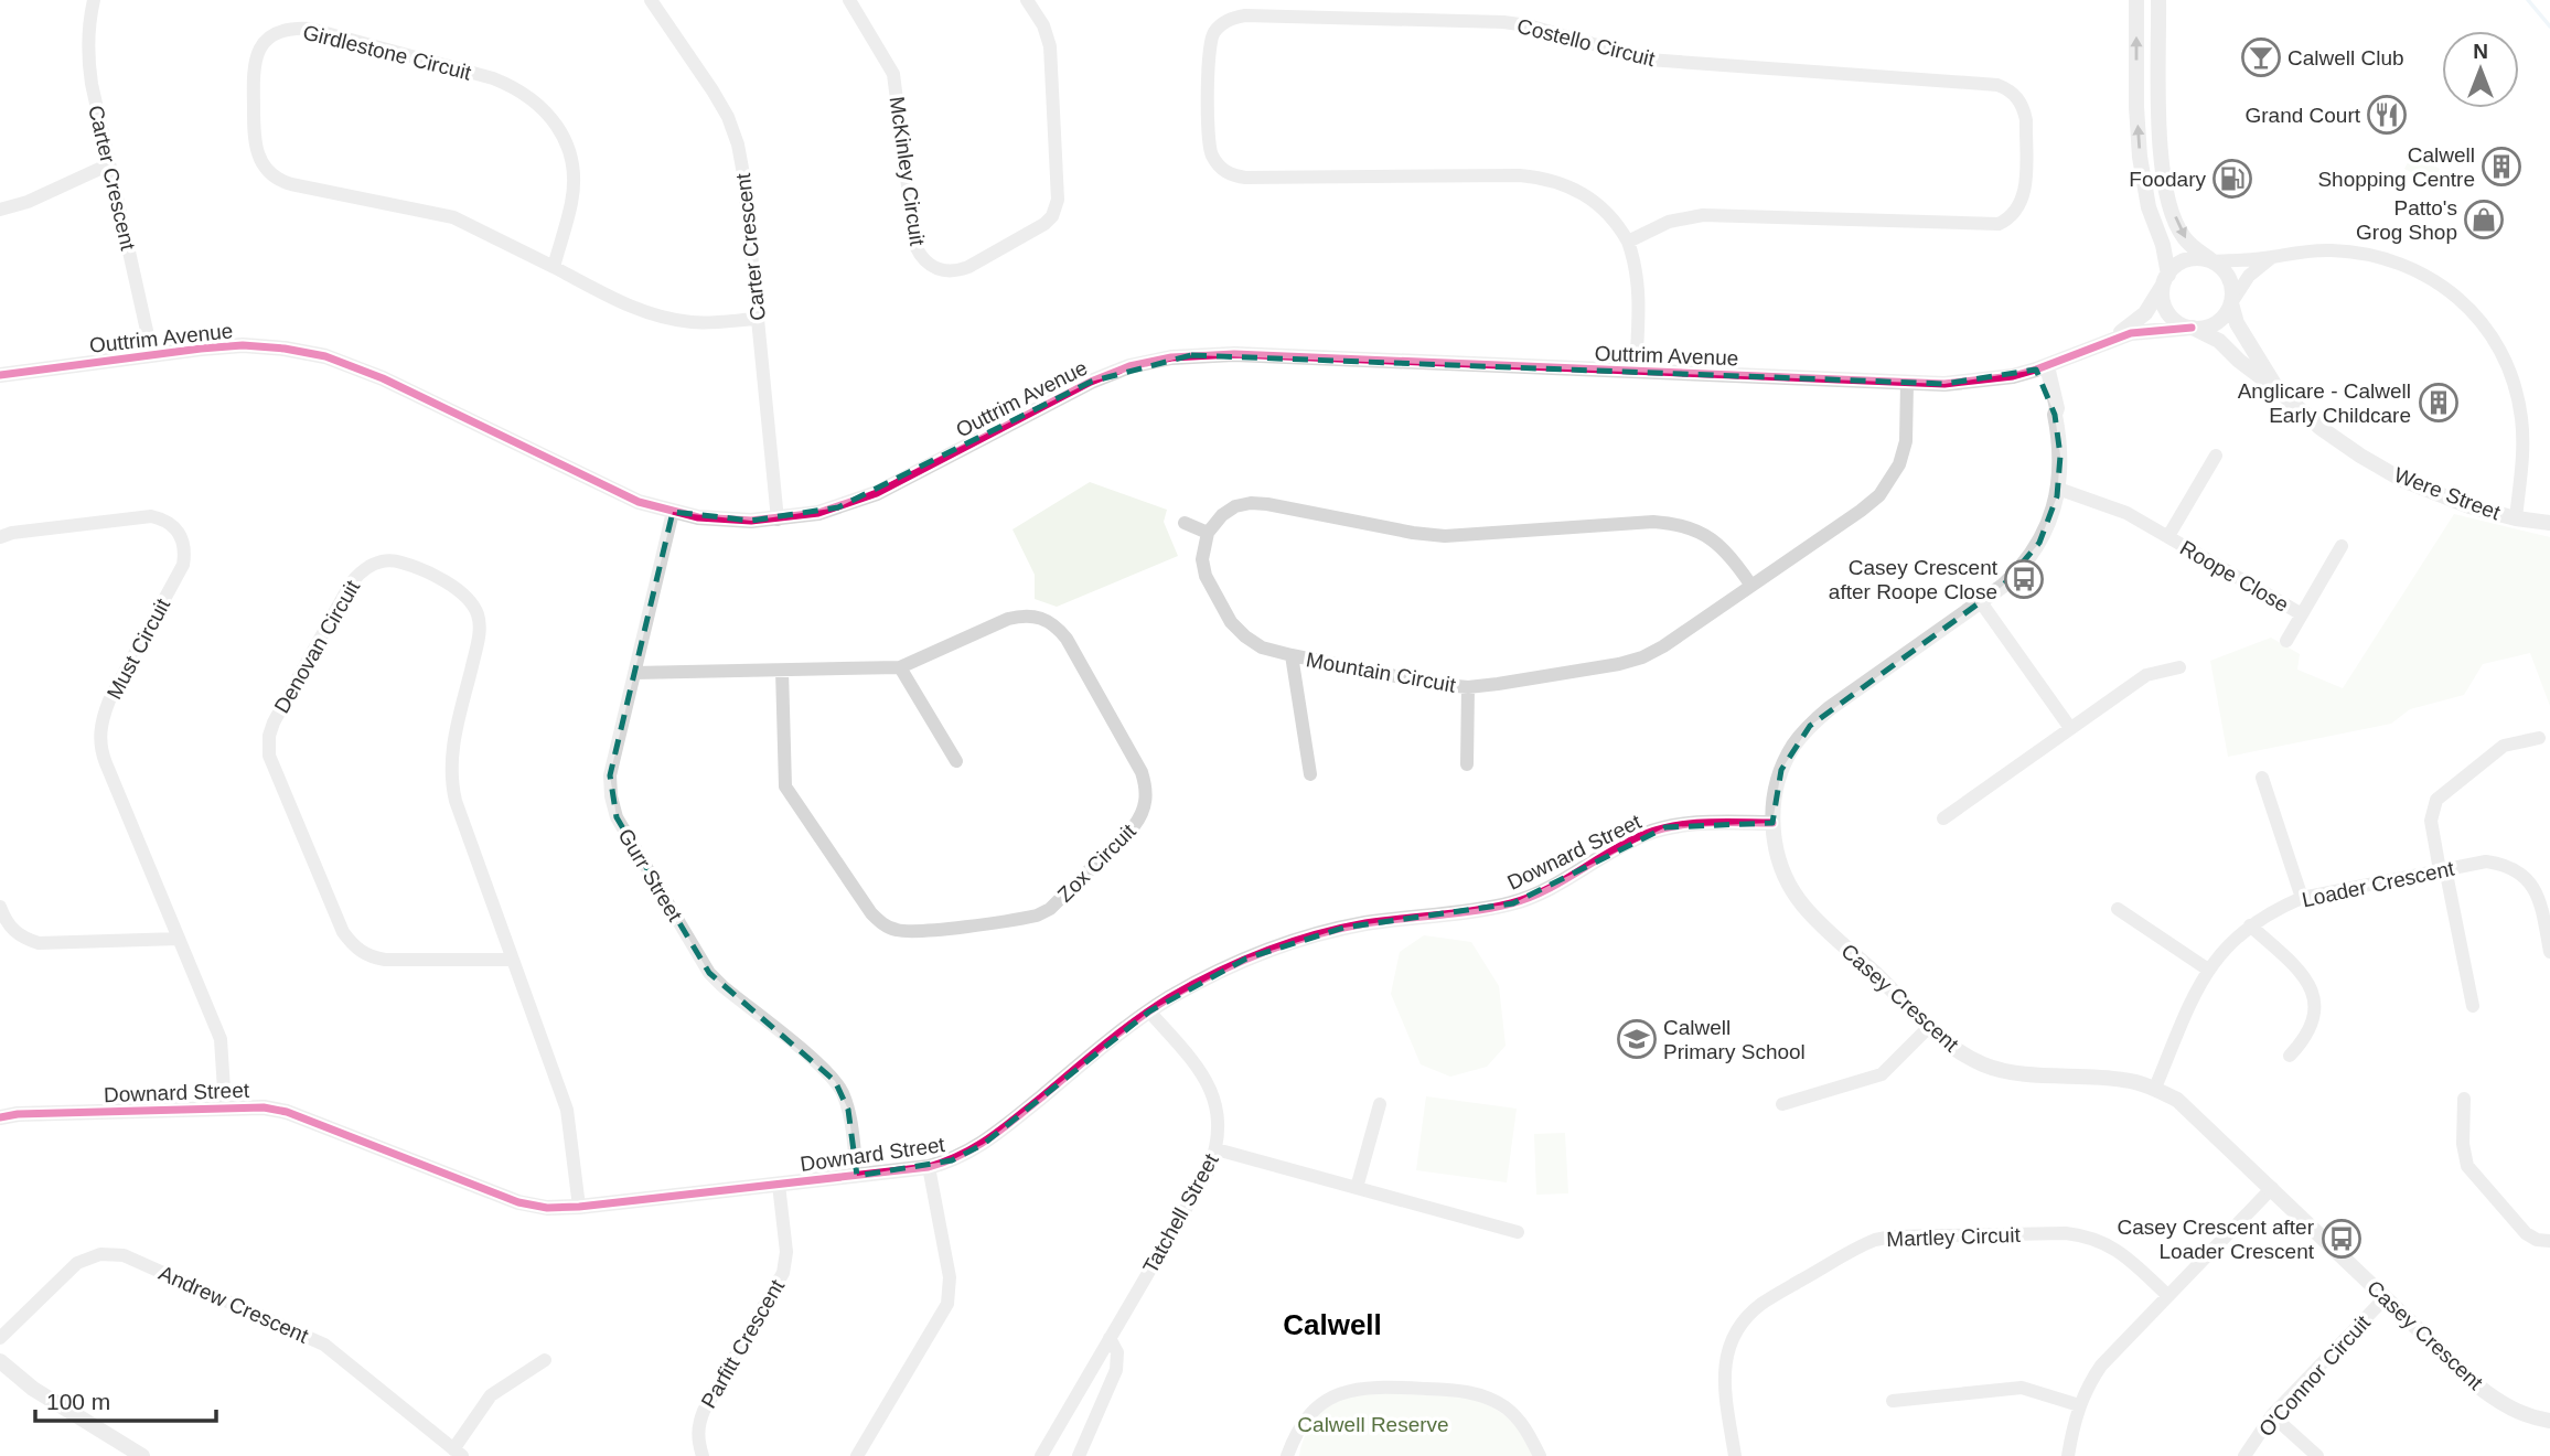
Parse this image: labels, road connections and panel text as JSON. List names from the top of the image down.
{
  "streets": {
    "street": [
      "Costello Circuit",
      "Girdlestone Circuit",
      "McKinley Circuit",
      "Carter Crescent",
      "Outtrim Avenue",
      "Were Street",
      "Roope Close",
      "Denovan Circuit",
      "Must Circuit",
      "Mountain Circuit",
      "Downard Street",
      "Zox Circuit",
      "Gurr Street",
      "Loader Crescent",
      "Casey Crescent",
      "Tatchell Street",
      "Martley Circuit",
      "Andrew Crescent",
      "Parfitt Crescent",
      "O'Connor Circuit"
    ]
  },
  "crossings": [
    ["Costello Circuit", "Outtrim Avenue"],
    ["Girdlestone Circuit", "Carter Crescent"],
    ["Carter Crescent", "Outtrim Avenue"],
    ["Outtrim Avenue", "Were Street"],
    ["Outtrim Avenue", "Mountain Circuit"],
    ["Outtrim Avenue", "Gurr Street"],
    ["Outtrim Avenue", "Casey Crescent"],
    ["Roope Close", "Casey Crescent"],
    ["Denovan Circuit", "Downard Street"],
    ["Must Circuit", "Downard Street"],
    ["Downard Street", "Gurr Street"],
    ["Downard Street", "Casey Crescent"],
    ["Downard Street", "Tatchell Street"],
    ["Downard Street", "Parfitt Crescent"],
    ["Zox Circuit", "Gurr Street"],
    ["Loader Crescent", "Casey Crescent"],
    ["Casey Crescent", "O'Connor Circuit"]
  ],
  "districts": ["Calwell"],
  "parks": ["Calwell Reserve"],
  "places": {
    "bar": ["Calwell Club"],
    "restaurant": ["Grand Court"],
    "building": ["Calwell Shopping Centre", "Anglicare - Calwell Early Childcare"],
    "fuel station": ["Foodary"],
    "shop": ["Patto's Grog Shop"],
    "bus stop": ["Casey Crescent after Roope Close", "Casey Crescent after Loader Crescent"],
    "school or university": ["Calwell Primary School"]
  },
  "scale_bar": "100 m",
  "north": "top"
}
